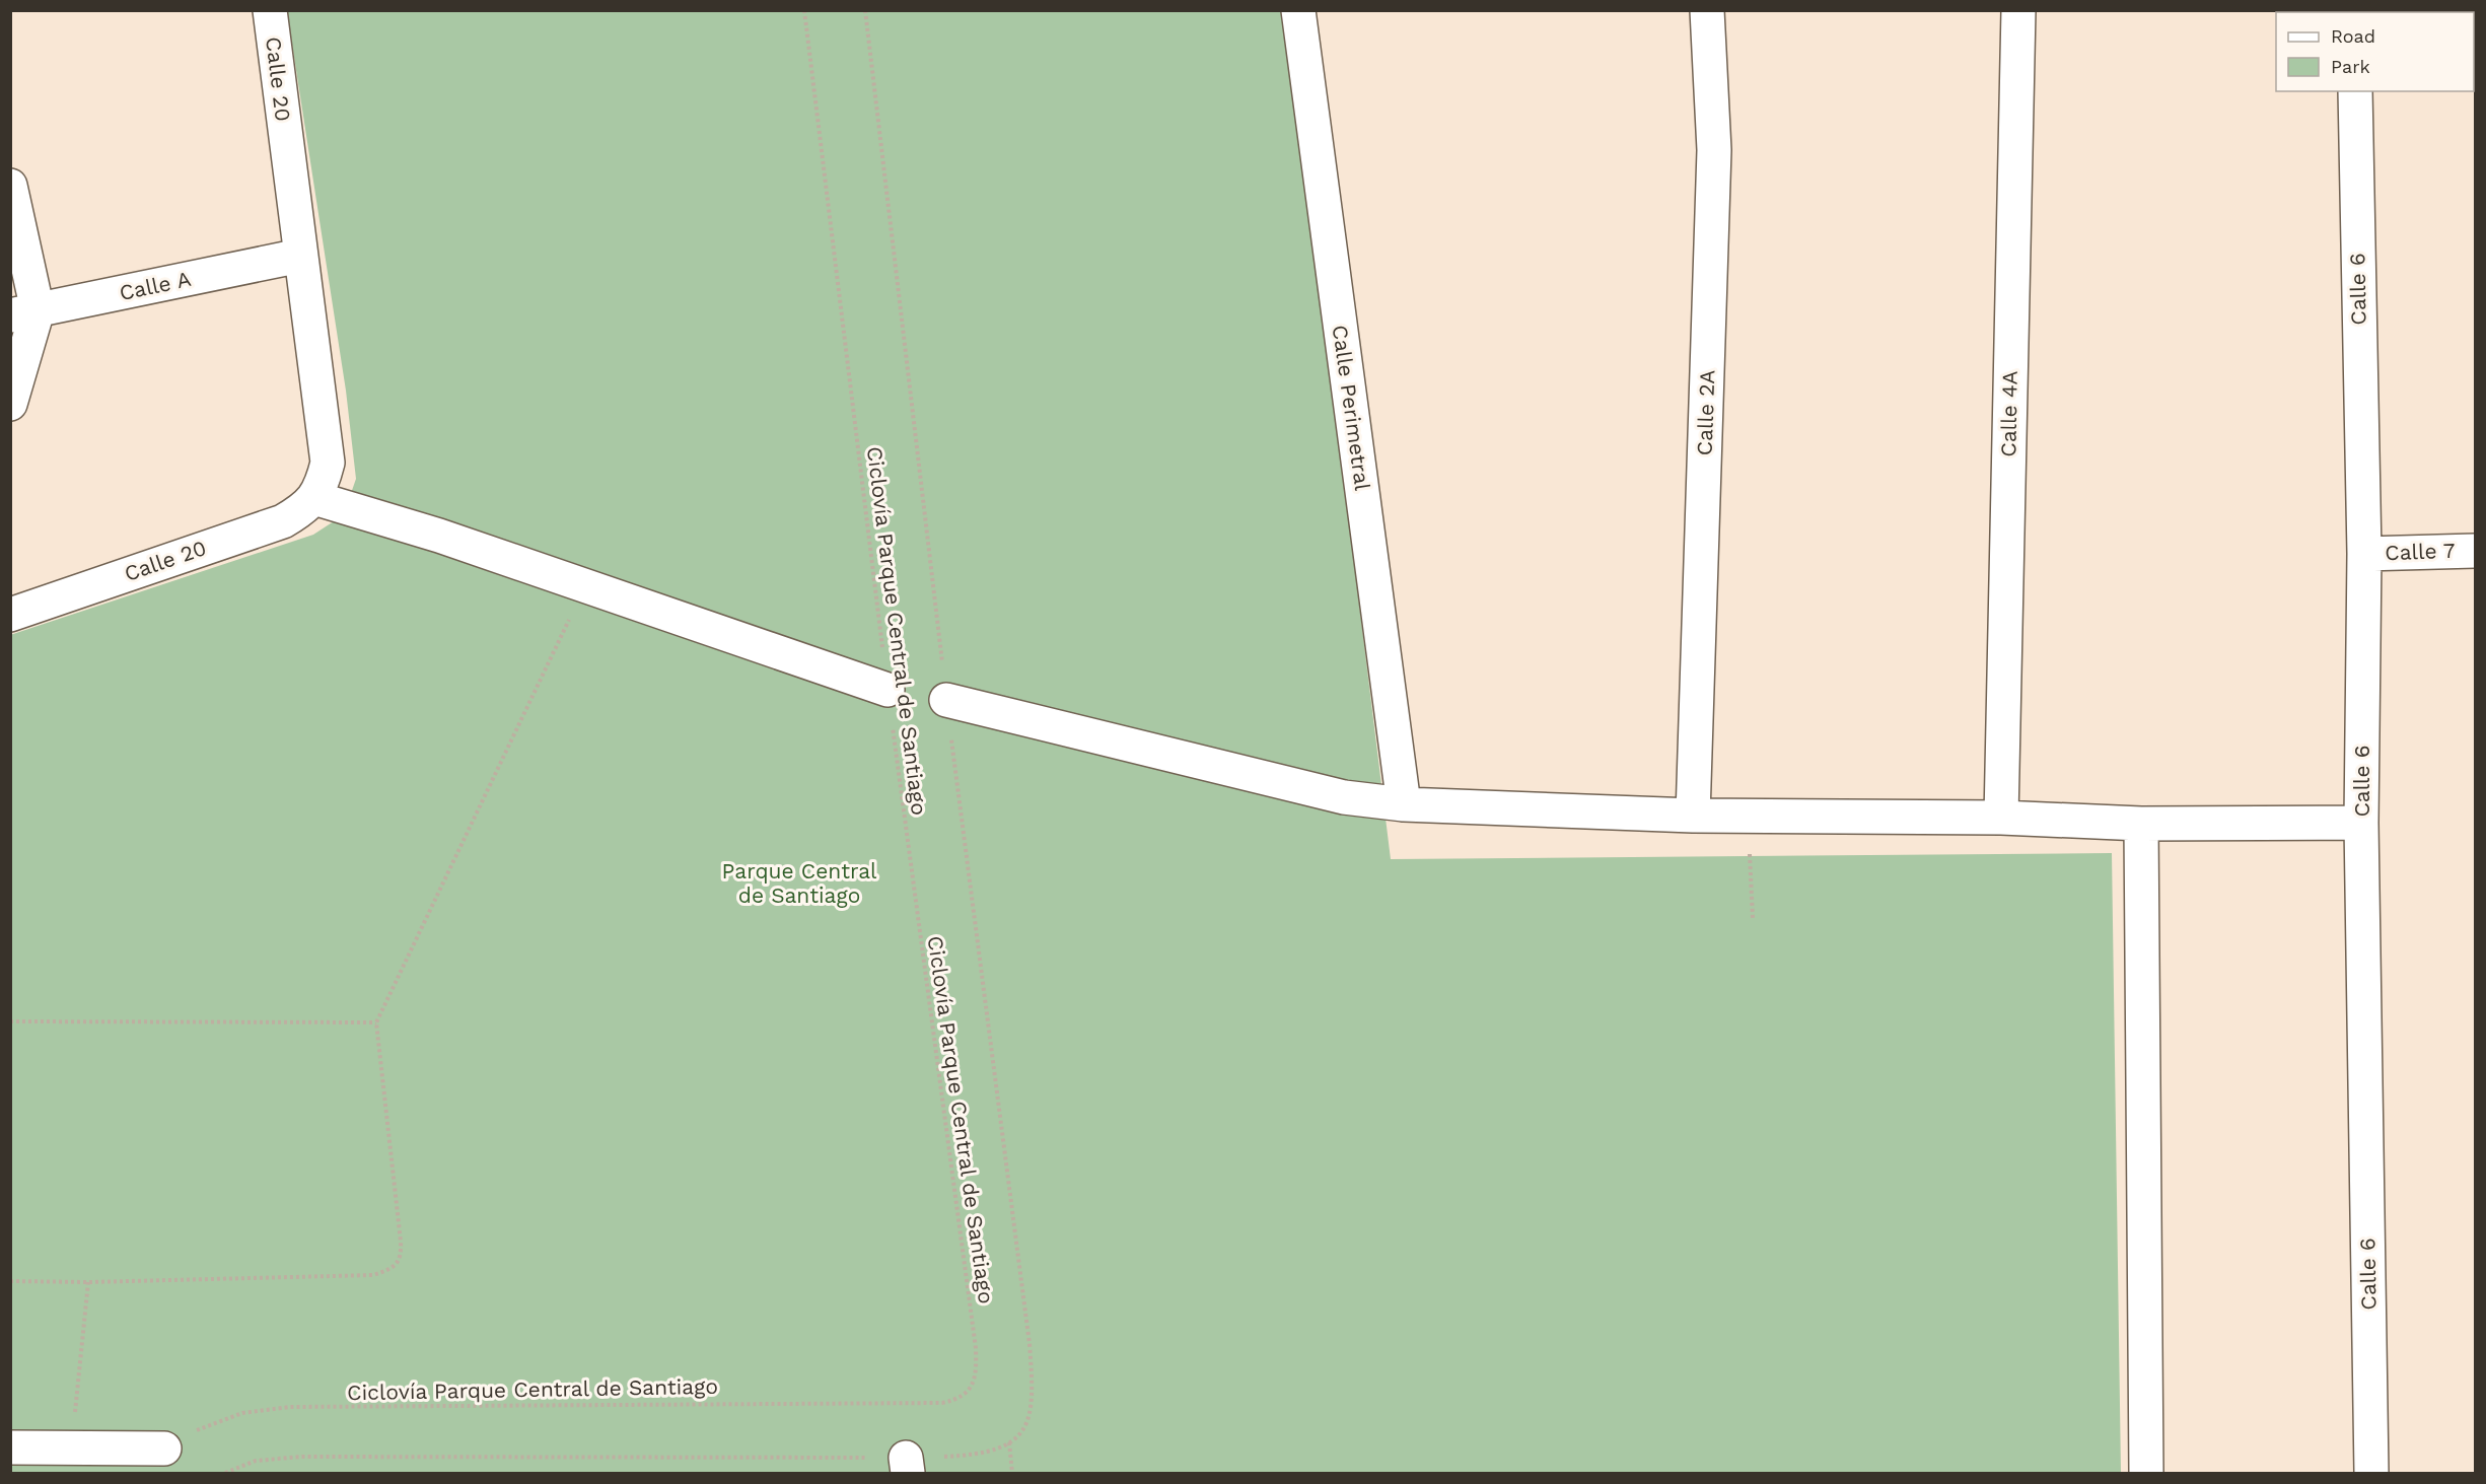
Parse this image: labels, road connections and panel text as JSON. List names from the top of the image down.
{
  "streets": {
    "street": [
      "Calle 20",
      "Calle A",
      "Calle 6",
      "Calle Perimetral",
      "Calle 2A",
      "Calle 4A",
      "Calle 7"
    ],
    "path": ["Ciclovía Parque Central de Santiago"]
  },
  "crossings": [
    ["Calle 20", "Calle A"],
    ["Calle 6", "Calle 7"]
  ],
  "parks": ["Parque Central de Santiago"],
  "legend": ["Road", "Park"]
}
